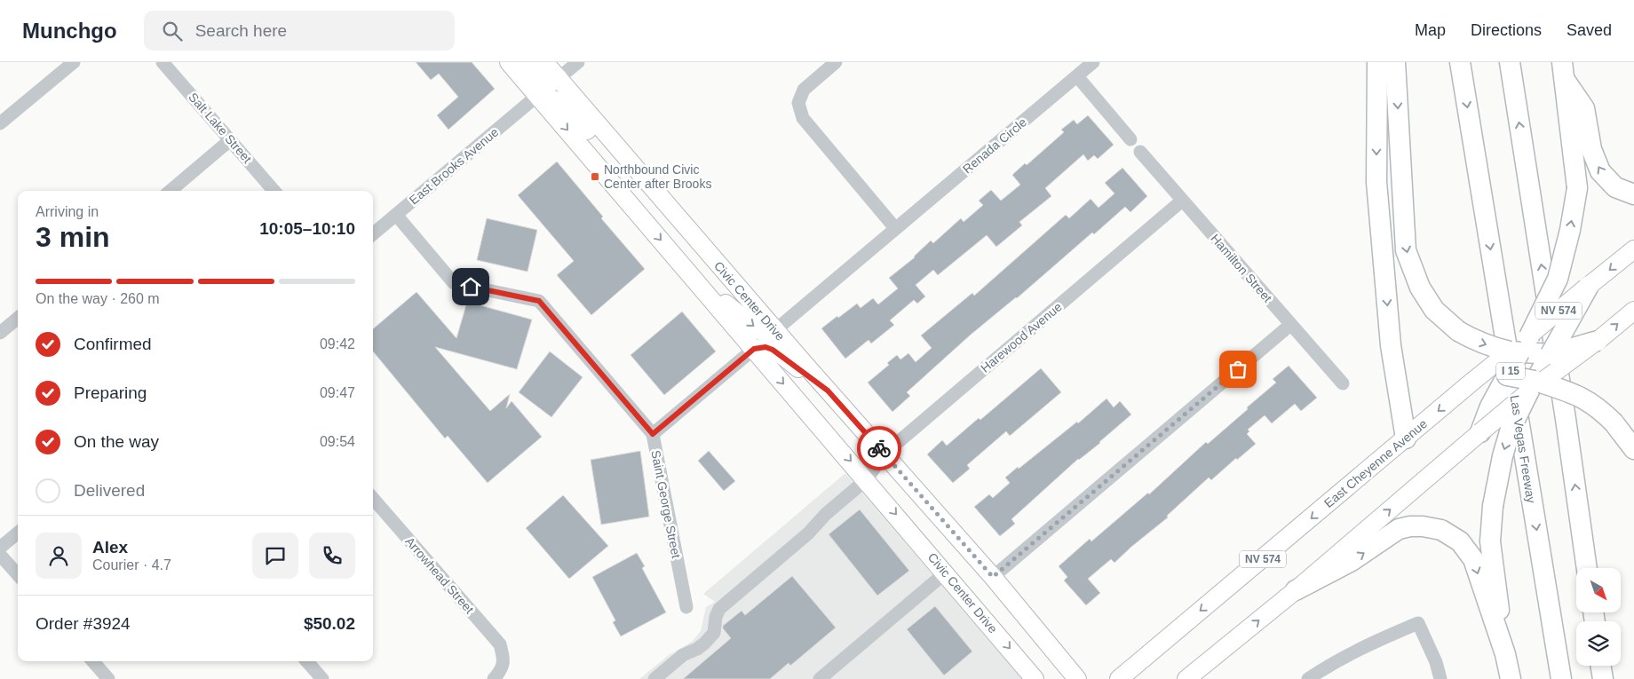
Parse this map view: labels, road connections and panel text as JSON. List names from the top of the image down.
{
  "streets": {
    "highway": ["I 15", "Las Vegas Freeway"],
    "main road": ["Civic Center Drive", "NV 574", "East Cheyenne Avenue"],
    "street": [
      "Salt Lake Street",
      "Renada Circle",
      "East Brooks Avenue",
      "Hamilton Street",
      "Harewood Avenue",
      "Saint George Street",
      "Arrowhead Street"
    ]
  },
  "crossings": [
    ["Renada Circle", "Civic Center Drive"],
    ["East Brooks Avenue", "Civic Center Drive"],
    ["East Brooks Avenue", "Saint George Street"],
    ["Hamilton Street", "Harewood Avenue"],
    ["Civic Center Drive", "Harewood Avenue"]
  ],
  "places": {
    "transit": ["Northbound Civic Center after Brooks"]
  },
  "north": "bottom right",
  "page": {
    "header": "Munchgo",
    "search": "Search here",
    "nav": ["Map", "Directions", "Saved"],
    "heading": ["3 min", "Arriving in", "10:05–10:10"],
    "panel": [
      "Alex",
      "Courier · 4.7",
      "Order #3924",
      "$50.02"
    ],
    "bar": "On the way · 260 m",
    "list": [
      ["Confirmed", "09:42"],
      ["Preparing", "09:47"],
      ["On the way", "09:54"],
      "Delivered"
    ]
  }
}
